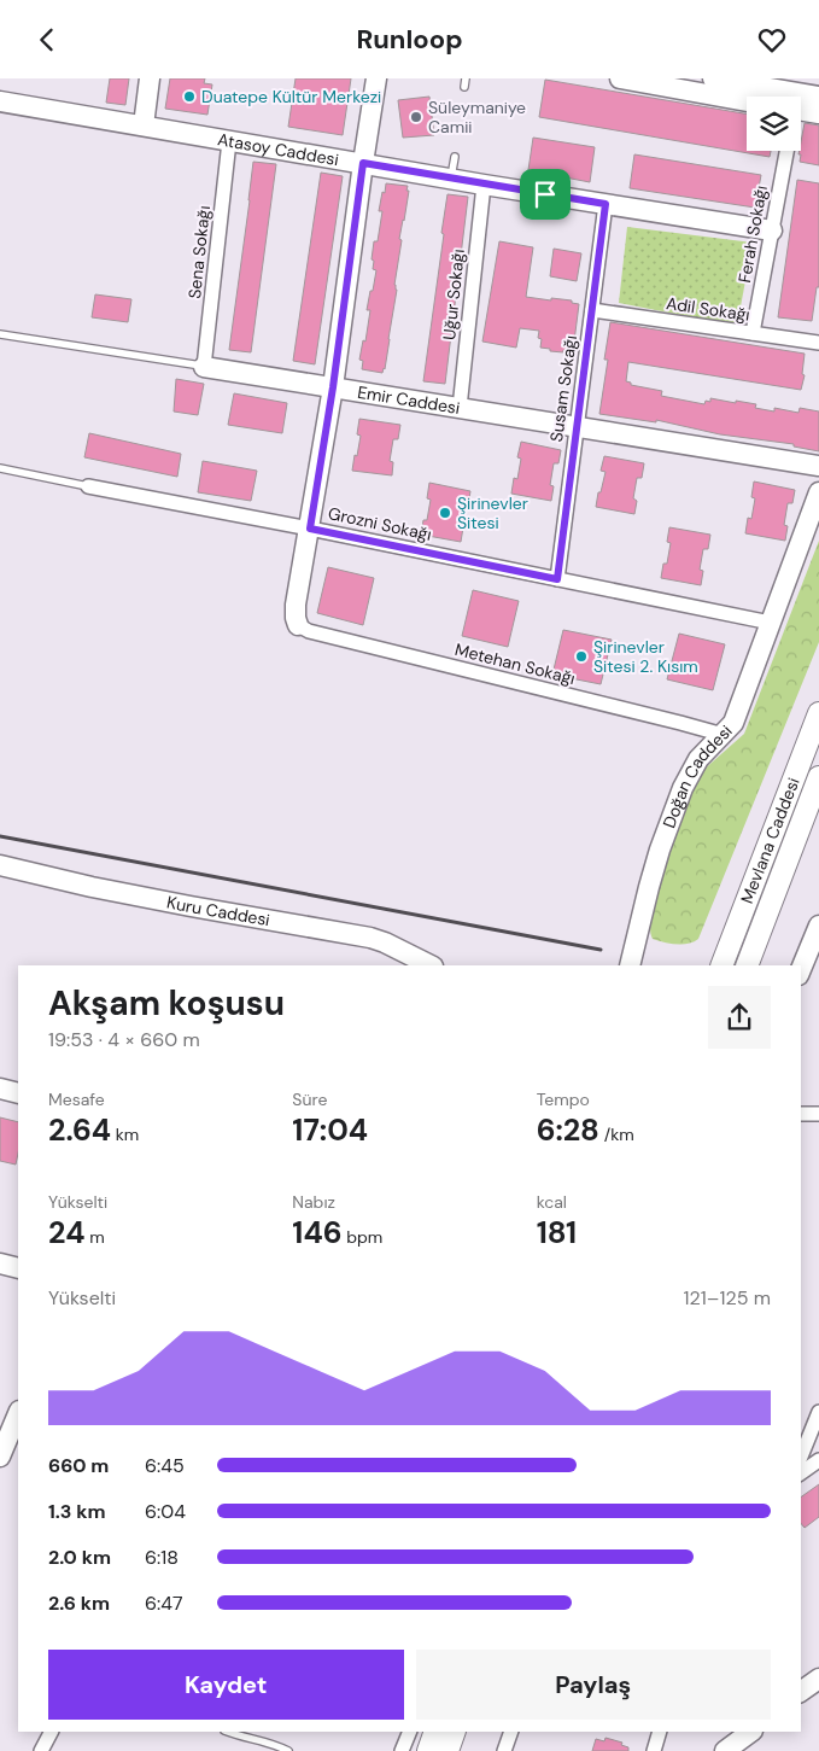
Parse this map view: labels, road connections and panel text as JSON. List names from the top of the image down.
{
  "streets": {
    "main road": ["Mevlana Caddesi"],
    "street": [
      "Atasoy Caddesi",
      "Ferah Sokağı",
      "Sena Sokağı",
      "Uğur Sokağı",
      "Adil Sokağı",
      "Susam Sokağı",
      "Emir Caddesi",
      "Grozni Sokağı",
      "Metehan Sokağı",
      "Doğan Caddesi",
      "Kuru Caddesi"
    ]
  },
  "crossings": [
    ["Atasoy Caddesi", "Ferah Sokağı"],
    ["Atasoy Caddesi", "Sena Sokağı"],
    ["Atasoy Caddesi", "Uğur Sokağı"],
    ["Atasoy Caddesi", "Susam Sokağı"],
    ["Ferah Sokağı", "Adil Sokağı"],
    ["Sena Sokağı", "Emir Caddesi"],
    ["Uğur Sokağı", "Emir Caddesi"],
    ["Adil Sokağı", "Susam Sokağı"],
    ["Susam Sokağı", "Emir Caddesi"],
    ["Susam Sokağı", "Grozni Sokağı"],
    ["Grozni Sokağı", "Doğan Caddesi"],
    ["Metehan Sokağı", "Doğan Caddesi"]
  ],
  "places": [
    "Duatepe Kültür Merkezi",
    "Süleymaniye Camii",
    "Şirinevler Sitesi",
    "Şirinevler Sitesi 2. Kısım"
  ],
  "page": {
    "header": "Runloop",
    "heading": ["Akşam koşusu", "19:53 · 4 × 660 m"],
    "stats": [
      ["Mesafe", "2.64 km"],
      ["Süre", "17:04"],
      ["Tempo", "6:28 /km"],
      ["Yükselti", "24 m"],
      ["Nabız", "146 bpm"],
      ["kcal", "181"]
    ],
    "chart": ["Yükselti", "121–125 m"],
    "list": [
      {
        "name": "660 m",
        "note": "6:45"
      },
      {
        "name": "1.3 km",
        "note": "6:04"
      },
      {
        "name": "2.0 km",
        "note": "6:18"
      },
      {
        "name": "2.6 km",
        "note": "6:47"
      }
    ],
    "buttons": ["Kaydet", "Paylaş"]
  }
}
